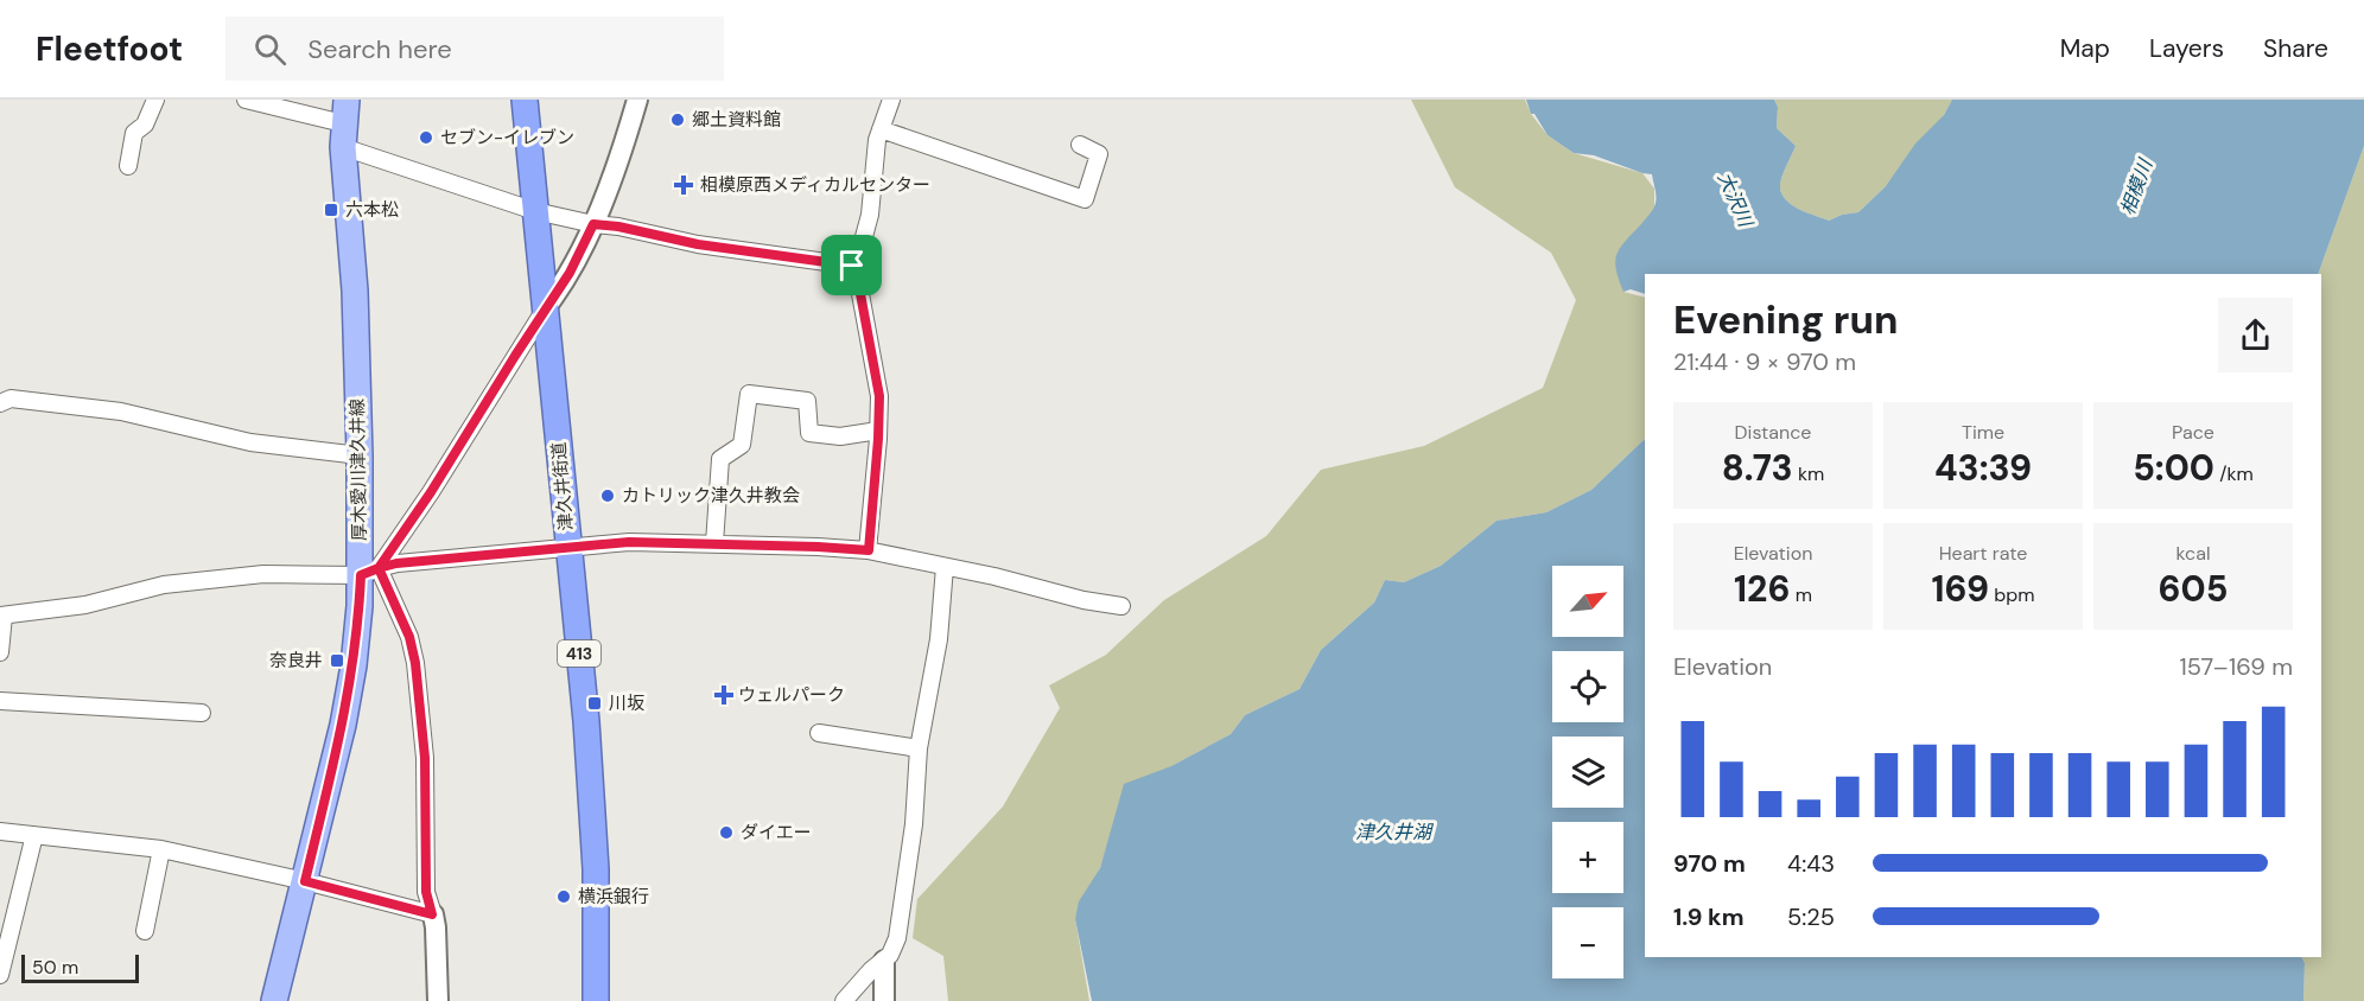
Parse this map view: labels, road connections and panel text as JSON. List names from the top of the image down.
{
  "streets": {
    "highway": ["津久井街道", "413"],
    "main road": ["厚木愛川津久井線"]
  },
  "water": ["相模川", "大沢川", "津久井湖"],
  "places": {
    "other": [
      "郷土資料館",
      "セブン-イレブン",
      "カトリック津久井教会",
      "ダイエー",
      "横浜銀行"
    ],
    "health": ["相模原西メディカルセンター", "ウェルパーク"],
    "transit": ["六本松", "奈良井", "川坂"]
  },
  "scale_bar": "50 m",
  "north": "top right",
  "page": {
    "header": "Fleetfoot",
    "search": "Search here",
    "nav": ["Map", "Layers", "Share"],
    "heading": ["Evening run", "21:44 · 9 × 970 m"],
    "stats": [
      ["Distance", "8.73 km"],
      ["Time", "43:39"],
      ["Pace", "5:00 /km"],
      ["Elevation", "126 m"],
      ["Heart rate", "169 bpm"],
      ["kcal", "605"]
    ],
    "map_buttons": ["+", "−"],
    "chart": ["Elevation", "157–169 m"],
    "list": [
      {
        "name": "970 m",
        "note": "4:43"
      },
      {
        "name": "1.9 km",
        "note": "5:25"
      }
    ],
    "scale": "50 m"
  }
}
